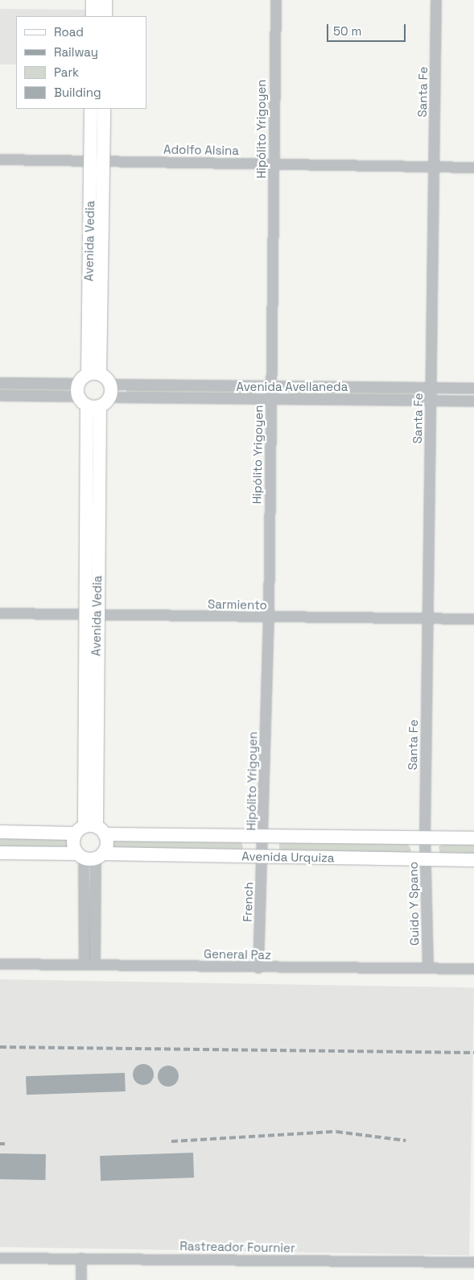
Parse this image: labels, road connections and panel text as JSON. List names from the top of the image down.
{
  "streets": {
    "main road": ["Avenida Vedia", "Avenida Urquiza"],
    "street": [
      "Santa Fe",
      "Hipólito Yrigoyen",
      "Adolfo Alsina",
      "Avenida Avellaneda",
      "Sarmiento",
      "French",
      "Guido Y Spano",
      "General Paz",
      "Rastreador Fournier"
    ]
  },
  "crossings": [
    ["Santa Fe", "Adolfo Alsina"],
    ["Santa Fe", "Avenida Avellaneda"],
    ["Santa Fe", "Sarmiento"],
    ["Santa Fe", "Avenida Urquiza"],
    ["Santa Fe", "Guido Y Spano"],
    ["Hipólito Yrigoyen", "Adolfo Alsina"],
    ["Hipólito Yrigoyen", "Avenida Avellaneda"],
    ["Hipólito Yrigoyen", "Sarmiento"],
    ["Hipólito Yrigoyen", "Avenida Urquiza"],
    ["Hipólito Yrigoyen", "French"],
    ["Adolfo Alsina", "Avenida Vedia"],
    ["Avenida Vedia", "Avenida Avellaneda"],
    ["Avenida Vedia", "Sarmiento"],
    ["Avenida Vedia", "Avenida Urquiza"],
    ["Avenida Urquiza", "French"],
    ["Avenida Urquiza", "Guido Y Spano"],
    ["French", "General Paz"],
    ["Guido Y Spano", "General Paz"]
  ],
  "legend": [
    "Road",
    "Railway",
    "Park",
    "Building"
  ],
  "scale_bar": "50 m"
}
